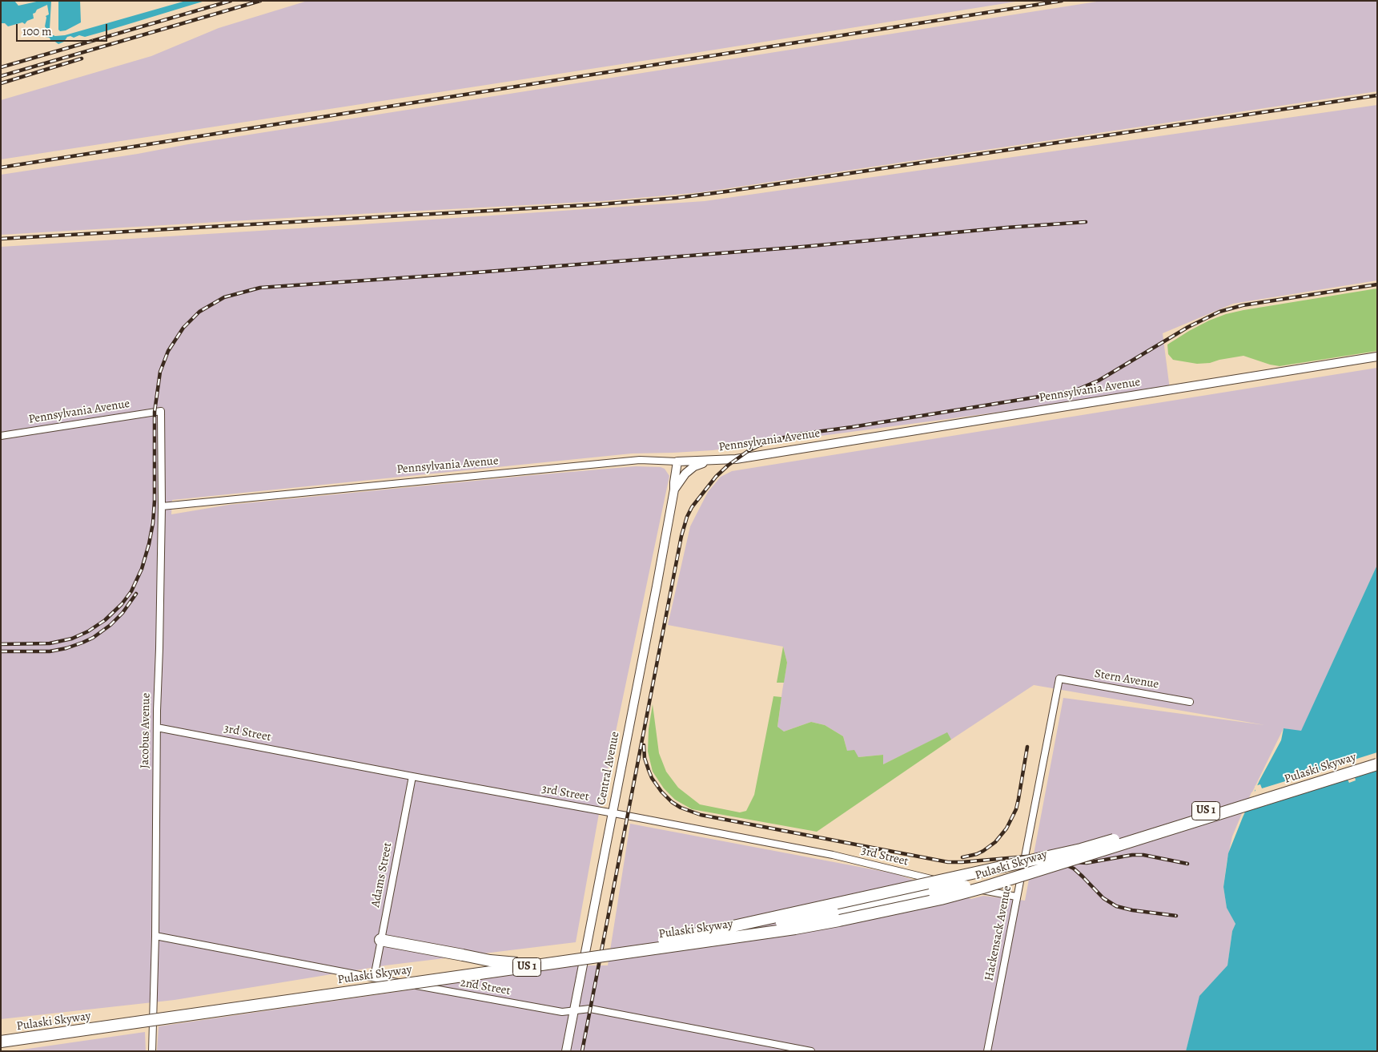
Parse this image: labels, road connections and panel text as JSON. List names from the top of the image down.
{
  "streets": {
    "highway": ["Pulaski Skyway", "US 1"],
    "main road": ["Pennsylvania Avenue", "Central Avenue"],
    "street": [
      "Stern Avenue",
      "Jacobus Avenue",
      "3rd Street",
      "Adams Street",
      "Hackensack Avenue",
      "2nd Street"
    ]
  },
  "crossings": [
    ["Pennsylvania Avenue", "Jacobus Avenue"],
    ["Pennsylvania Avenue", "Central Avenue"],
    ["Stern Avenue", "Hackensack Avenue"],
    ["Jacobus Avenue", "3rd Street"],
    ["Jacobus Avenue", "2nd Street"],
    ["3rd Street", "Central Avenue"],
    ["3rd Street", "Adams Street"],
    ["3rd Street", "Hackensack Avenue"],
    ["Central Avenue", "2nd Street"],
    ["Adams Street", "2nd Street"]
  ],
  "scale_bar": "100 m"
}
